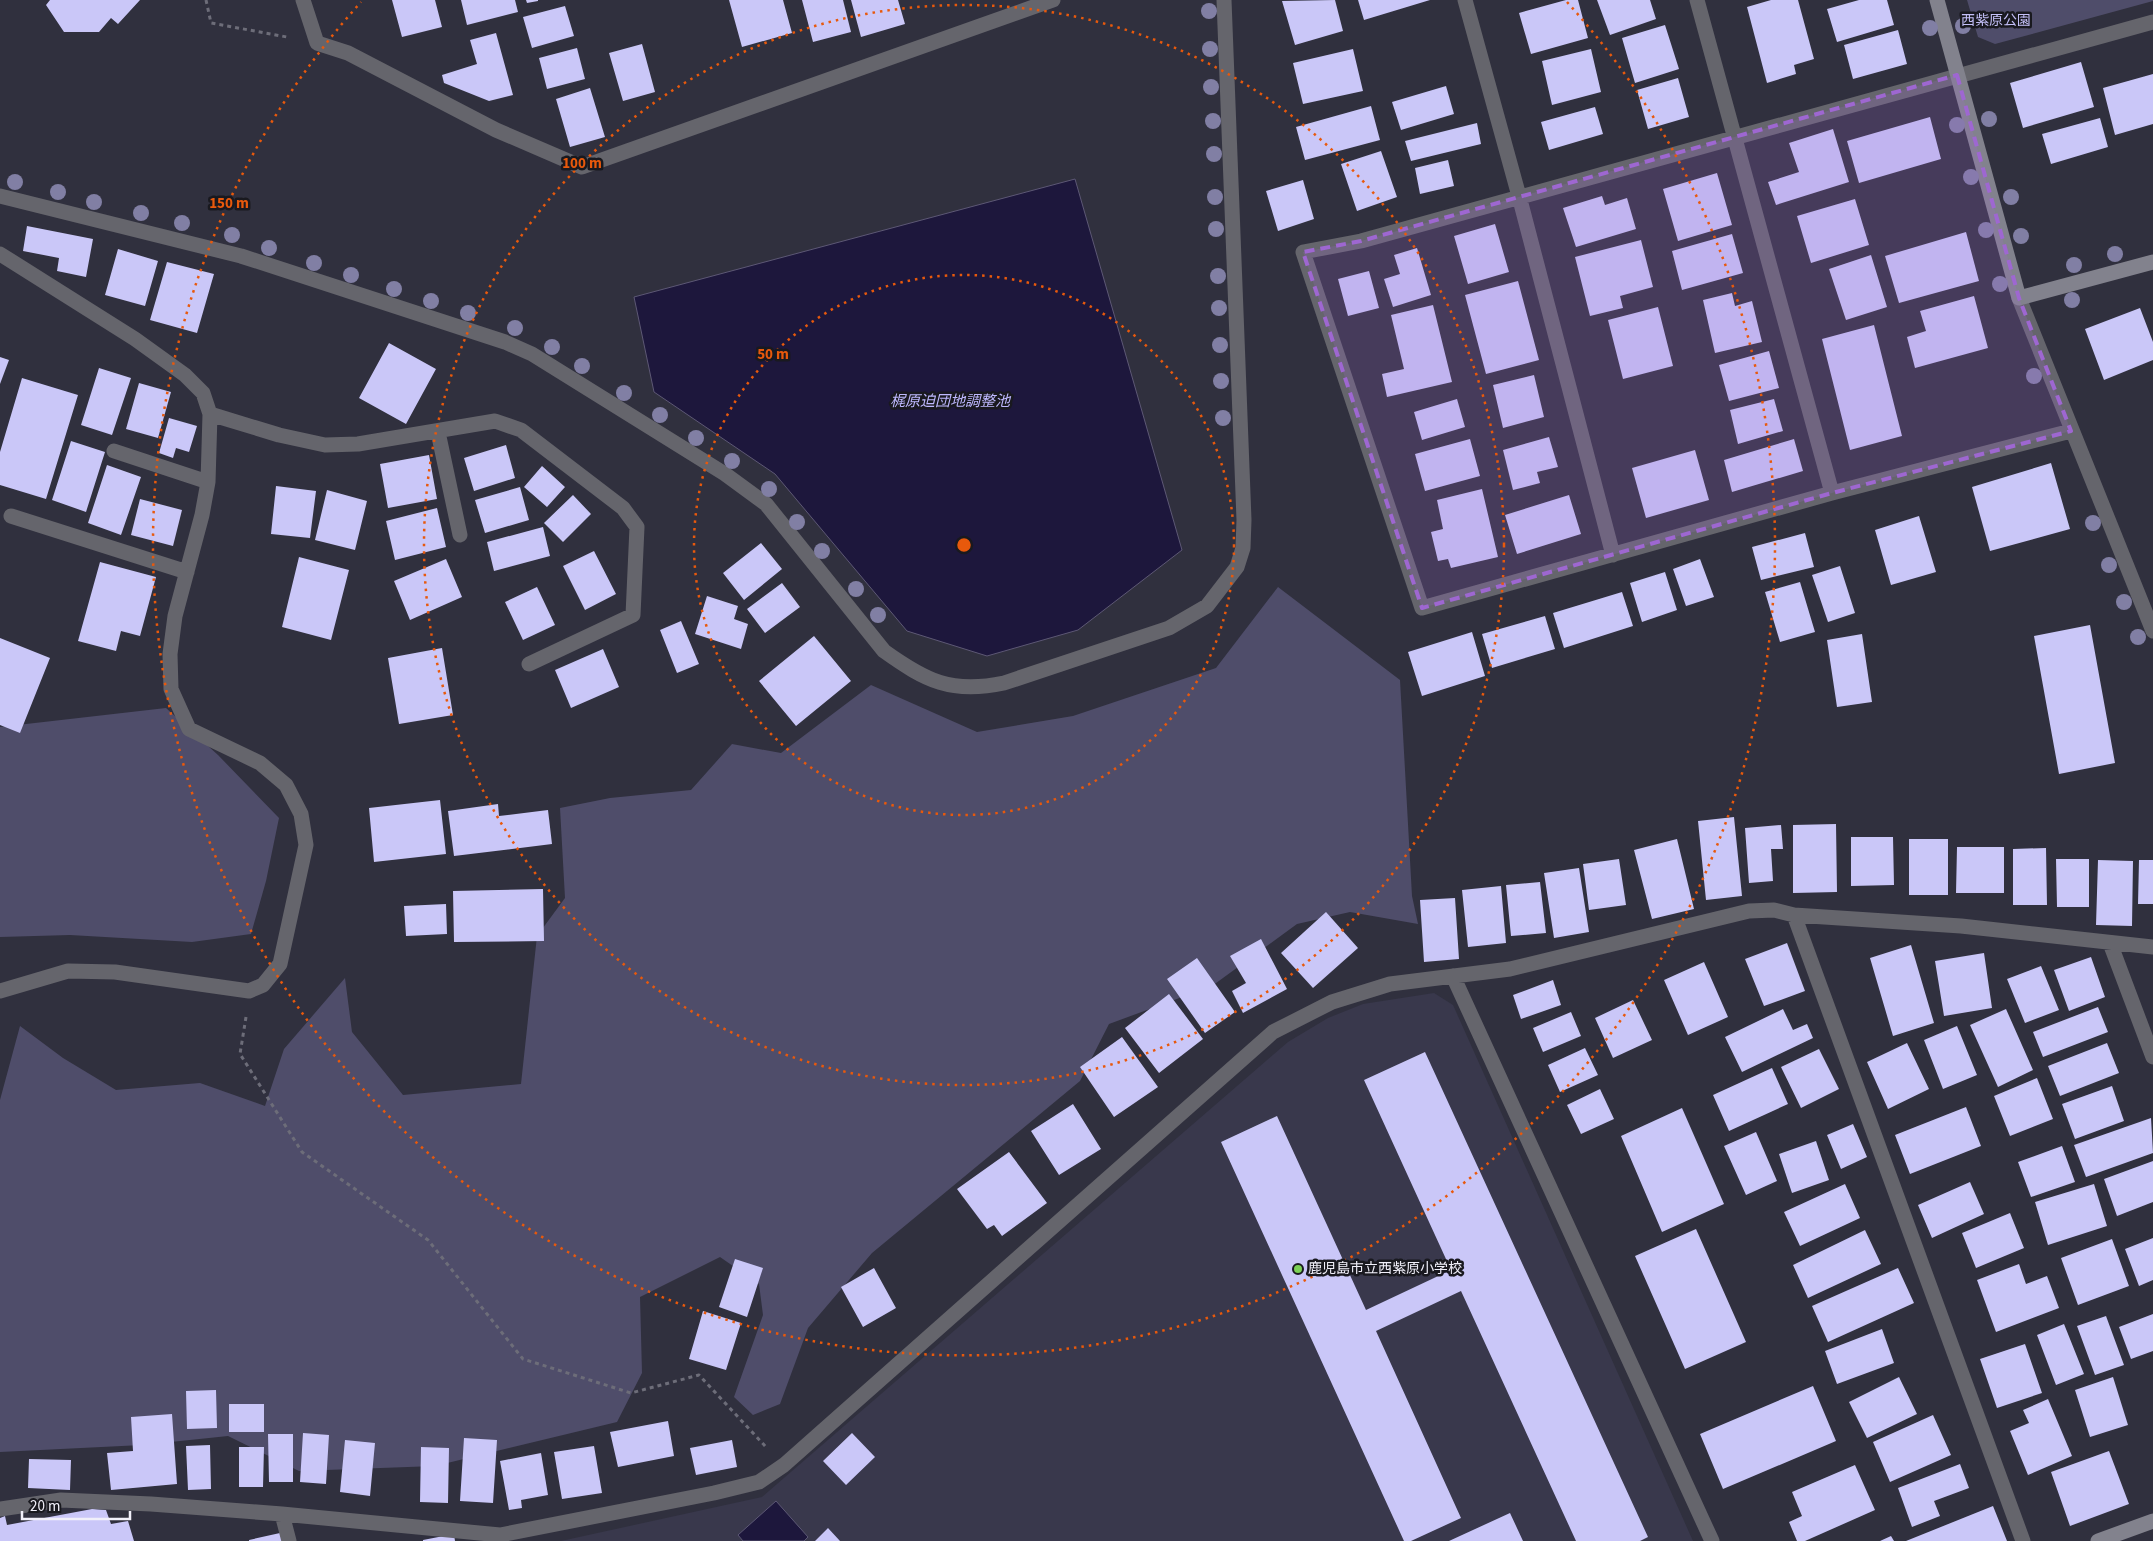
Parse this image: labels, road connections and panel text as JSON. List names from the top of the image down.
{
  "water": ["梶原迫団地調整池"],
  "parks": ["西紫原公園"],
  "places": ["鹿児島市立西紫原小学校"],
  "scale_bar": "20 m",
  "rings": ["100 m", "150 m", "50 m"]
}
